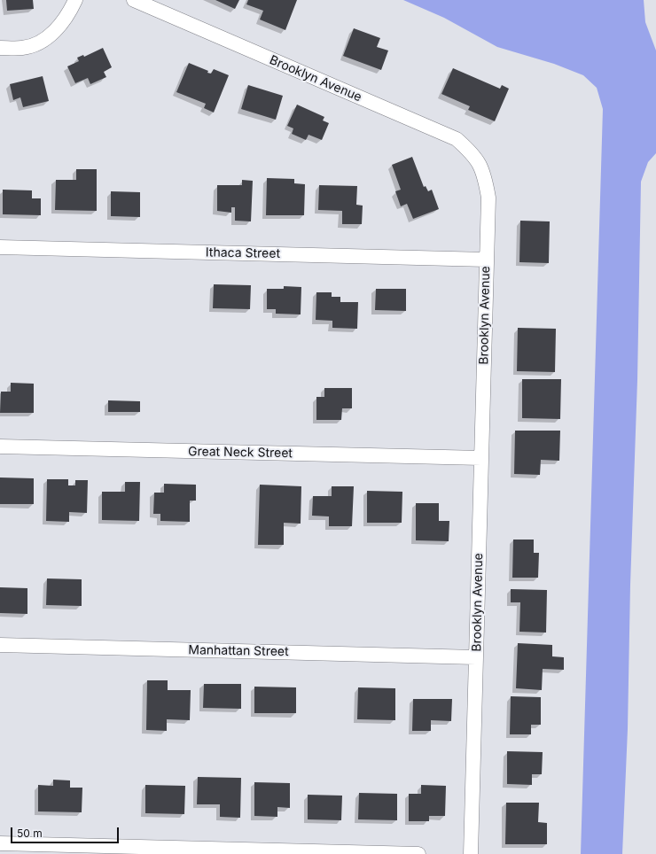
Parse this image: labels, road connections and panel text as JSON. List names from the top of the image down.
{
  "streets": {
    "street": [
      "Brooklyn Avenue",
      "Ithaca Street",
      "Great Neck Street",
      "Manhattan Street"
    ]
  },
  "crossings": [
    ["Brooklyn Avenue", "Ithaca Street"],
    ["Brooklyn Avenue", "Great Neck Street"],
    ["Brooklyn Avenue", "Manhattan Street"]
  ],
  "scale_bar": "50 m"
}
